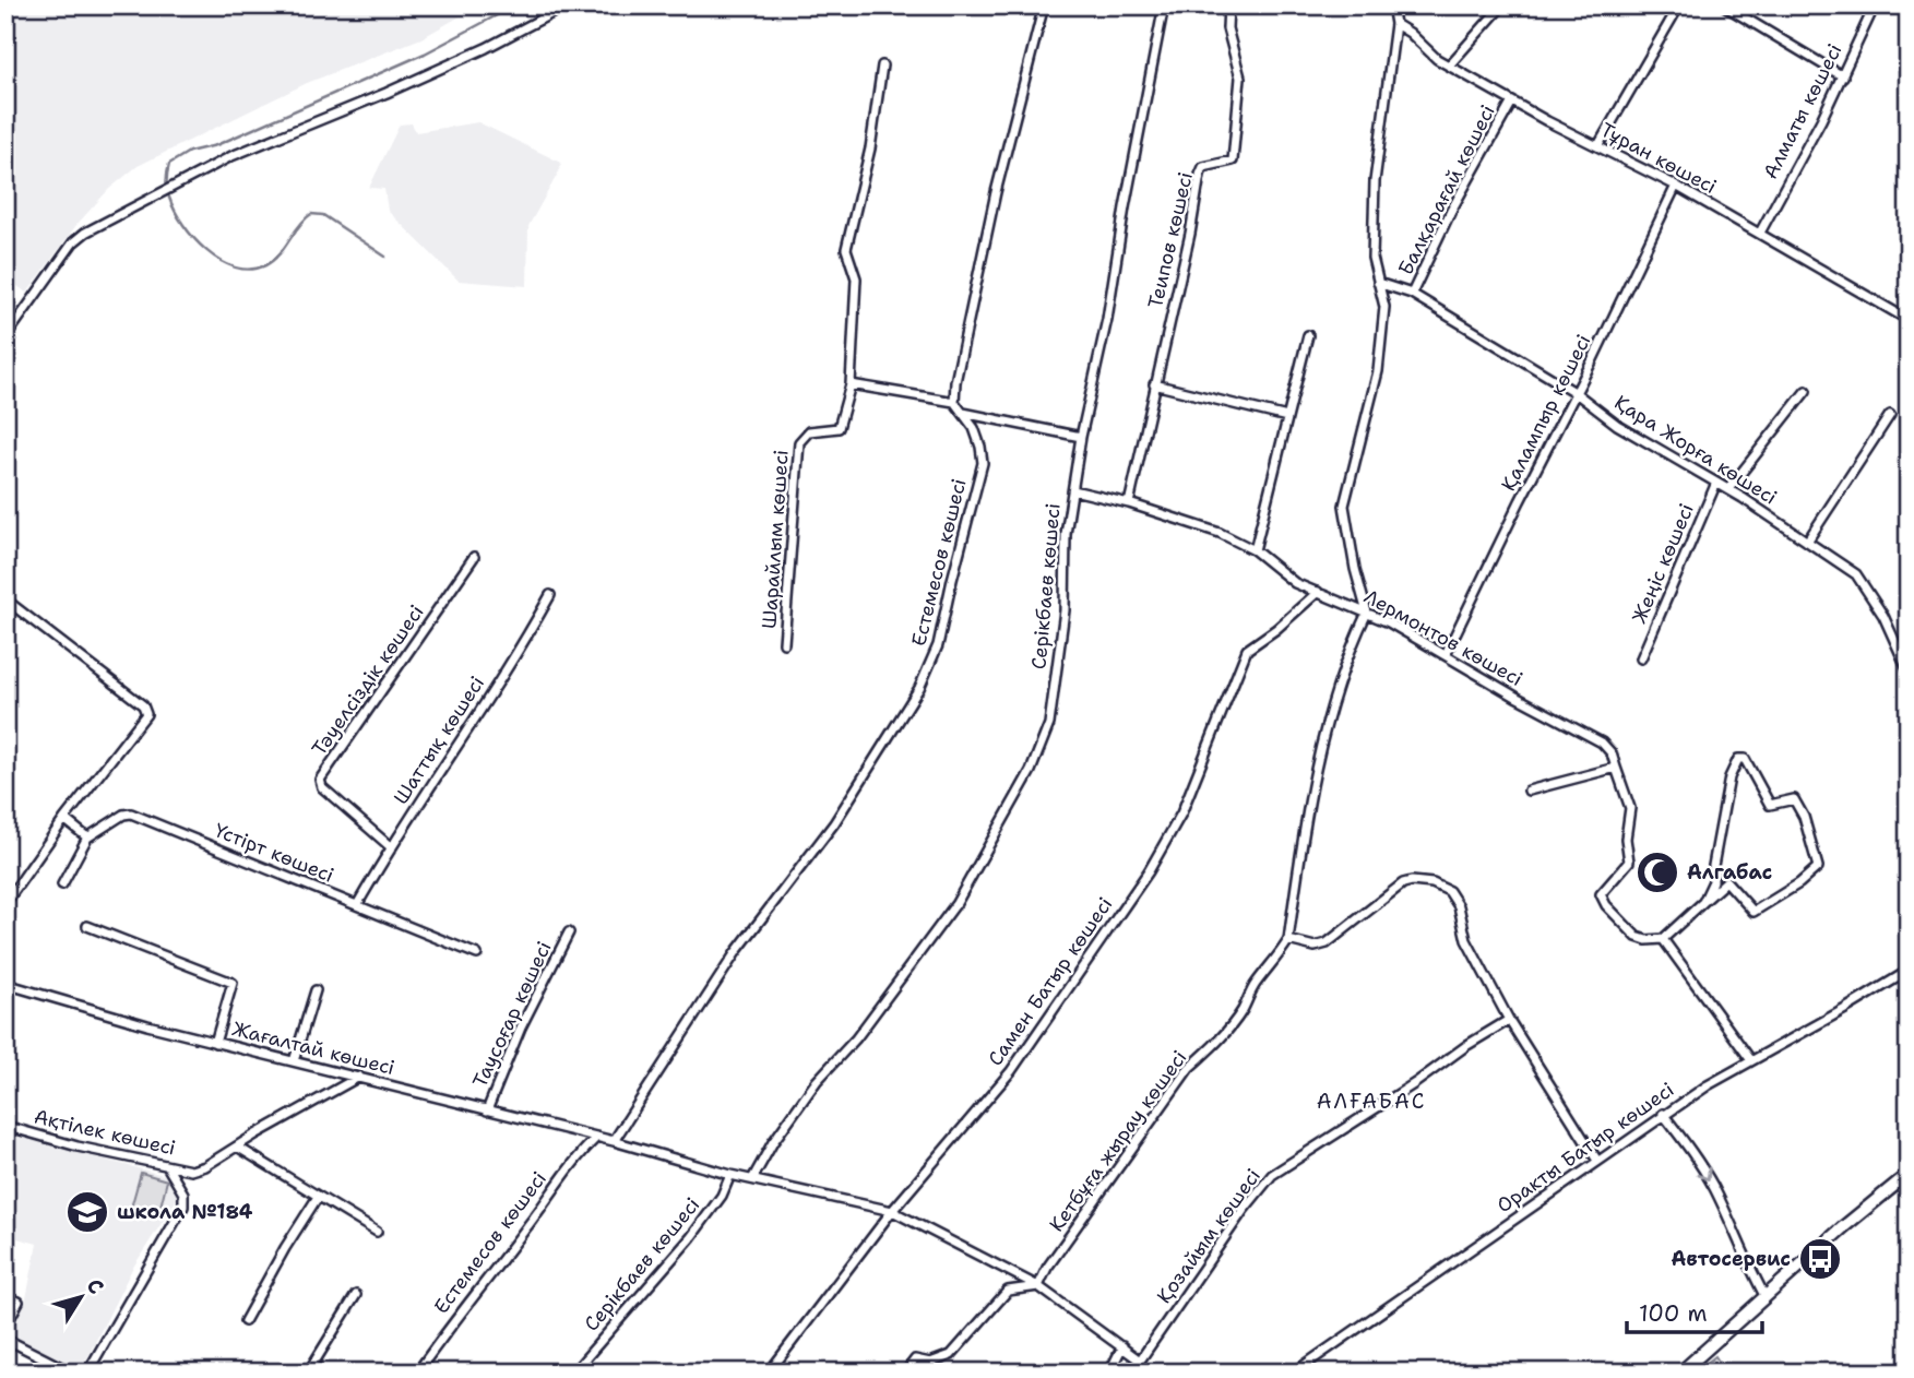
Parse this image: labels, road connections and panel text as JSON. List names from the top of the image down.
{
  "streets": {
    "street": [
      "Алматы көшесі",
      "Тұран көшесі",
      "Балқарағай көшесі",
      "Теипов көшесі",
      "Қалампыр көшесі",
      "Қара Жорға көшесі",
      "Шарайлым көшесі",
      "Естемесов көшесі",
      "Жеңіс көшесі",
      "Серікбаев көшесі",
      "Лермонтов көшесі",
      "Тәуелсіздік көшесі",
      "Шаттық көшесі",
      "Үстірт көшесі",
      "Самен Батыр көшесі",
      "Тауcоғар көшесі",
      "Жағалтай көшесі",
      "Ақтілек көшесі",
      "Кетбұға жырау көшесі",
      "Оракты Батыр көшесі",
      "Қозайым көшесі"
    ]
  },
  "crossings": [
    ["Алматы көшесі", "Тұран көшесі"],
    ["Тұран көшесі", "Балқарағай көшесі"],
    ["Тұран көшесі", "Қалампыр көшесі"],
    ["Балқарағай көшесі", "Қара Жорға көшесі"],
    ["Теипов көшесі", "Лермонтов көшесі"],
    ["Қалампыр көшесі", "Қара Жорға көшесі"],
    ["Қалампыр көшесі", "Лермонтов көшесі"],
    ["Қара Жорға көшесі", "Жеңіс көшесі"],
    ["Естемесов көшесі", "Жағалтай көшесі"],
    ["Серікбаев көшесі", "Лермонтов көшесі"],
    ["Серікбаев көшесі", "Жағалтай көшесі"],
    ["Лермонтов көшесі", "Самен Батыр көшесі"],
    ["Лермонтов көшесі", "Кетбұға жырау көшесі"],
    ["Тәуелсіздік көшесі", "Шаттық көшесі"],
    ["Шаттық көшесі", "Үстірт көшесі"],
    ["Тауcоғар көшесі", "Жағалтай көшесі"],
    ["Жағалтай көшесі", "Ақтілек көшесі"]
  ],
  "districts": ["АЛҒАБАС"],
  "places": {
    "mosque": ["Алгабас"],
    "school or university": ["школа №184"],
    "bus stop": ["Автосервис"]
  },
  "scale_bar": "100 m",
  "north": "top right"
}
